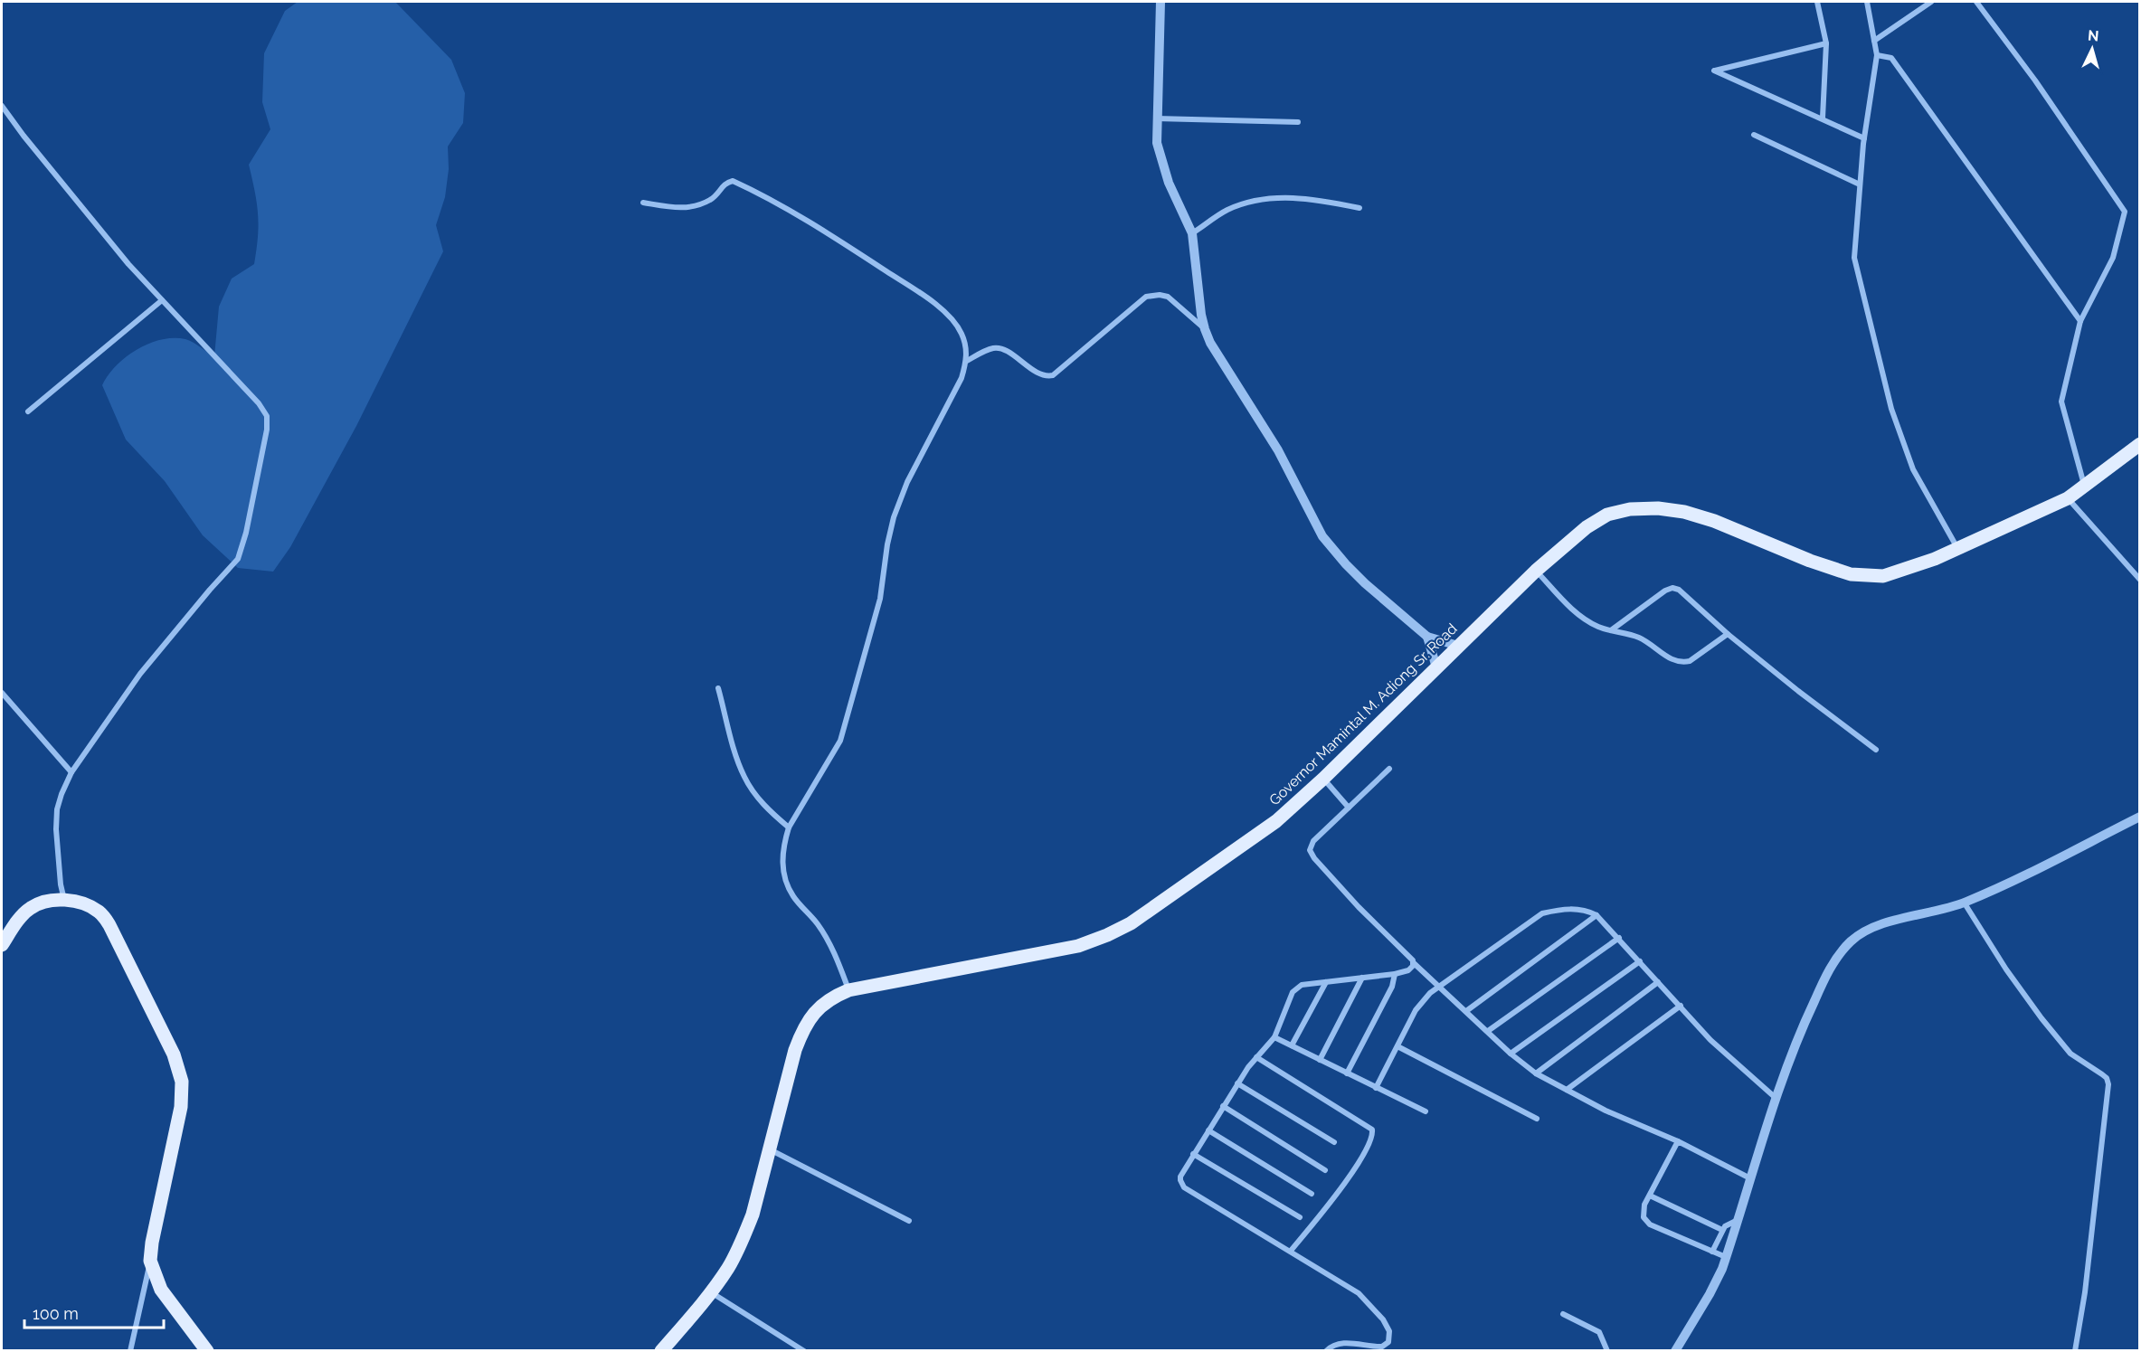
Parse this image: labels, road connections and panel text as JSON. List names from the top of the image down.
{
  "streets": {
    "main road": ["Governor Mamintal M. Adiong Sr. Road"]
  },
  "scale_bar": "100 m",
  "north": "top"
}
